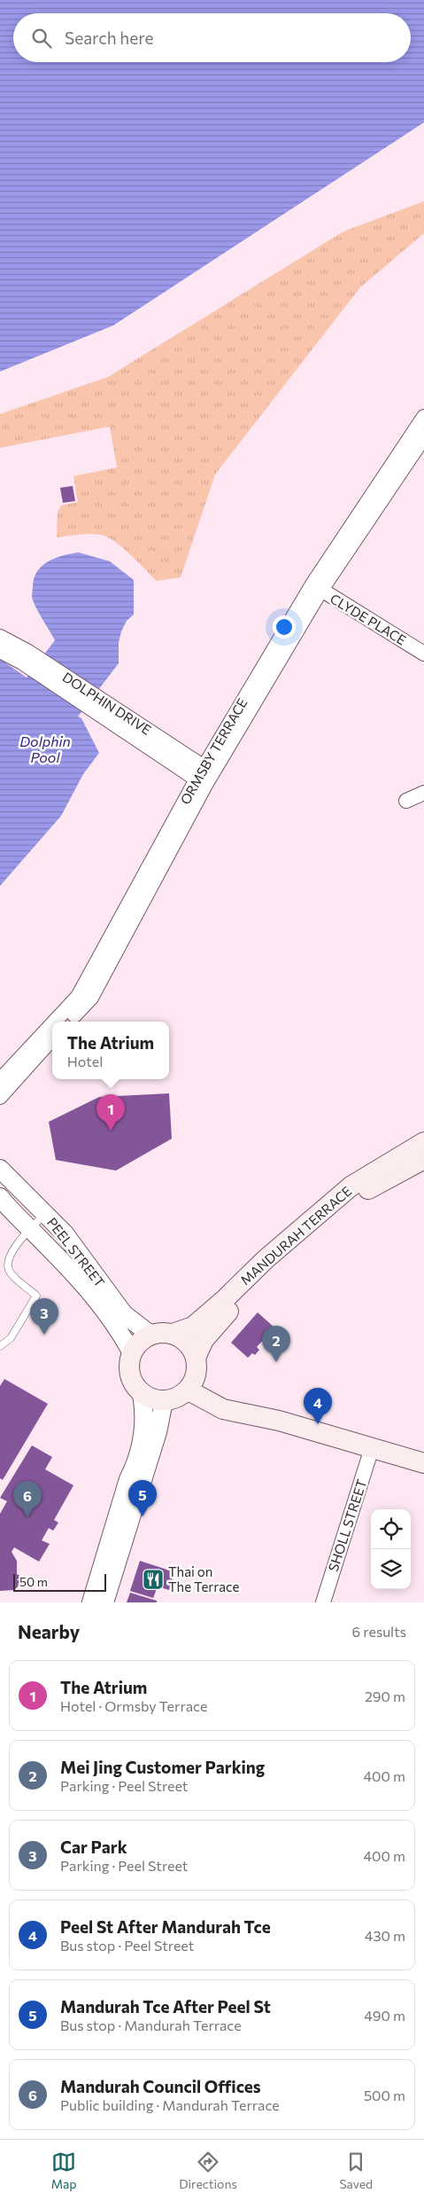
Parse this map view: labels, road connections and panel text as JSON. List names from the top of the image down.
{
  "streets": {
    "main road": ["MANDURAH TERRACE"],
    "street": [
      "CLYDE PLACE",
      "DOLPHIN DRIVE",
      "ORMSBY TERRACE",
      "PEEL STREET",
      "SHOLL STREET"
    ]
  },
  "crossings": [
    ["CLYDE PLACE", "ORMSBY TERRACE"],
    ["DOLPHIN DRIVE", "ORMSBY TERRACE"],
    ["MANDURAH TERRACE", "PEEL STREET"]
  ],
  "water": ["Dolphin Pool"],
  "places": {
    "restaurant": ["Thai on The Terrace"]
  },
  "scale_bar": "50 m",
  "page": {
    "search": "Search here",
    "popup": ["The Atrium", "Hotel"],
    "pins": [
      "1",
      "3",
      "2",
      "4",
      "5",
      "6"
    ],
    "scale": "50 m",
    "heading": ["Nearby", "6 results"],
    "list": [
      {
        "mark": "1",
        "name": "The Atrium",
        "note": "Hotel · Ormsby Terrace",
        "value": "290 m"
      },
      {
        "mark": "2",
        "name": "Mei Jing Customer Parking",
        "note": "Parking · Peel Street",
        "value": "400 m"
      },
      {
        "mark": "3",
        "name": "Car Park",
        "note": "Parking · Peel Street",
        "value": "400 m"
      },
      {
        "mark": "4",
        "name": "Peel St After Mandurah Tce",
        "note": "Bus stop · Peel Street",
        "value": "430 m"
      },
      {
        "mark": "5",
        "name": "Mandurah Tce After Peel St",
        "note": "Bus stop · Mandurah Terrace",
        "value": "490 m"
      },
      {
        "mark": "6",
        "name": "Mandurah Council Offices",
        "note": "Public building · Mandurah Terrace",
        "value": "500 m"
      }
    ],
    "nav": ["Map", "Directions", "Saved"]
  }
}
